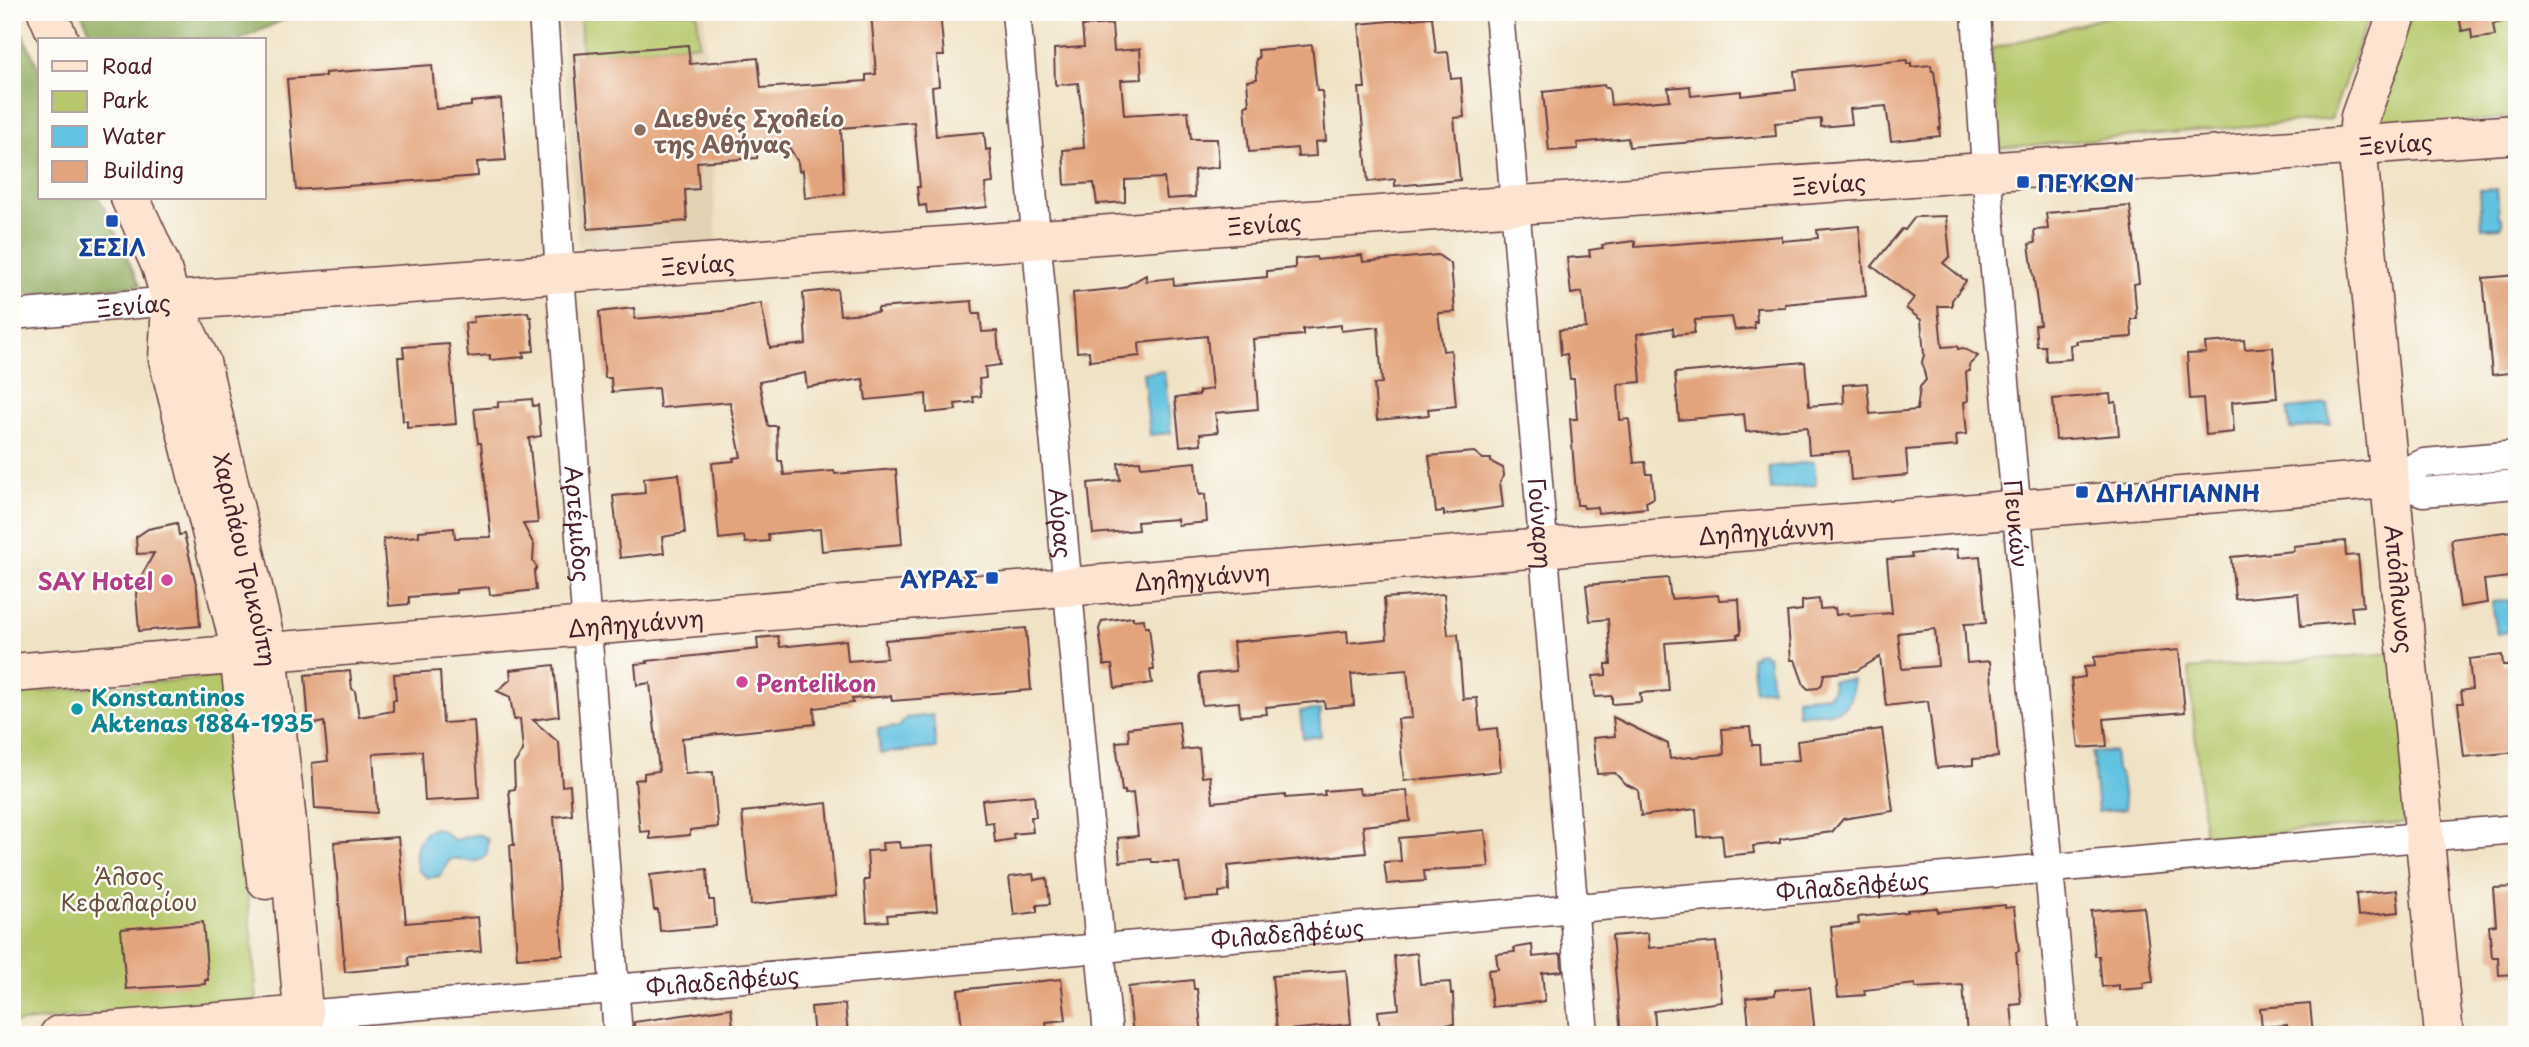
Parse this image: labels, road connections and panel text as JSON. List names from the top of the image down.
{
  "streets": {
    "street": [
      "Ξενίας",
      "Αρτέμιδος",
      "Αύρας",
      "Γούναρη",
      "Πευκών",
      "Δηληγιάννη",
      "Χαριλάου Τρικούπη",
      "Απόλλωνος",
      "Φιλαδελφέως"
    ]
  },
  "crossings": [
    ["Ξενίας", "Αρτέμιδος"],
    ["Ξενίας", "Αύρας"],
    ["Ξενίας", "Γούναρη"],
    ["Ξενίας", "Πευκών"],
    ["Ξενίας", "Χαριλάου Τρικούπη"],
    ["Ξενίας", "Απόλλωνος"],
    ["Αρτέμιδος", "Δηληγιάννη"],
    ["Αρτέμιδος", "Φιλαδελφέως"],
    ["Αύρας", "Δηληγιάννη"],
    ["Αύρας", "Φιλαδελφέως"],
    ["Γούναρη", "Δηληγιάννη"],
    ["Γούναρη", "Φιλαδελφέως"],
    ["Πευκών", "Δηληγιάννη"],
    ["Πευκών", "Φιλαδελφέως"],
    ["Δηληγιάννη", "Χαριλάου Τρικούπη"],
    ["Δηληγιάννη", "Απόλλωνος"],
    ["Χαριλάου Τρικούπη", "Φιλαδελφέως"],
    ["Απόλλωνος", "Φιλαδελφέως"]
  ],
  "parks": ["Άλσος Κεφαλαρίου"],
  "places": {
    "other": [
      "Διεθνές Σχολείο της Αθήνας",
      "SAY Hotel",
      "Pentelikon",
      "Konstantinos Aktenas 1884-1935"
    ],
    "transit": [
      "ΠΕΥΚΩΝ",
      "ΣΕΣΙΛ",
      "ΔΗΛΗΓΙΑΝΝΗ",
      "ΑΥΡΑΣ"
    ]
  },
  "legend": [
    "Road",
    "Park",
    "Water",
    "Building"
  ]
}
